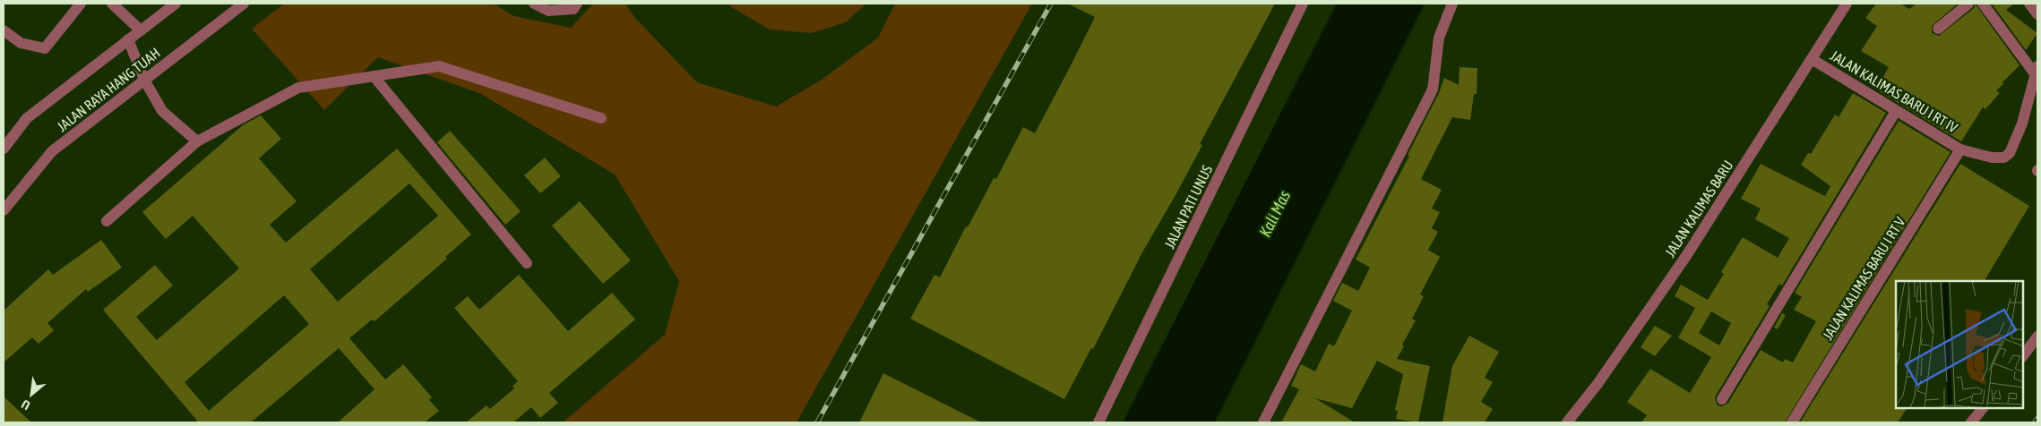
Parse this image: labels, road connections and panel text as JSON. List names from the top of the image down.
{
  "streets": {
    "street": [
      "JALAN RAYA HANG TUAH",
      "JALAN KALIMAS BARU I RT IV",
      "JALAN PATI UNUS",
      "JALAN KALIMAS BARU",
      "JALAN KALIMAS BARU I RT V"
    ]
  },
  "crossings": [
    ["JALAN KALIMAS BARU I RT IV", "JALAN KALIMAS BARU"],
    ["JALAN KALIMAS BARU I RT IV", "JALAN KALIMAS BARU I RT V"]
  ],
  "water": ["Kali Mas"],
  "north": "bottom left"
}
